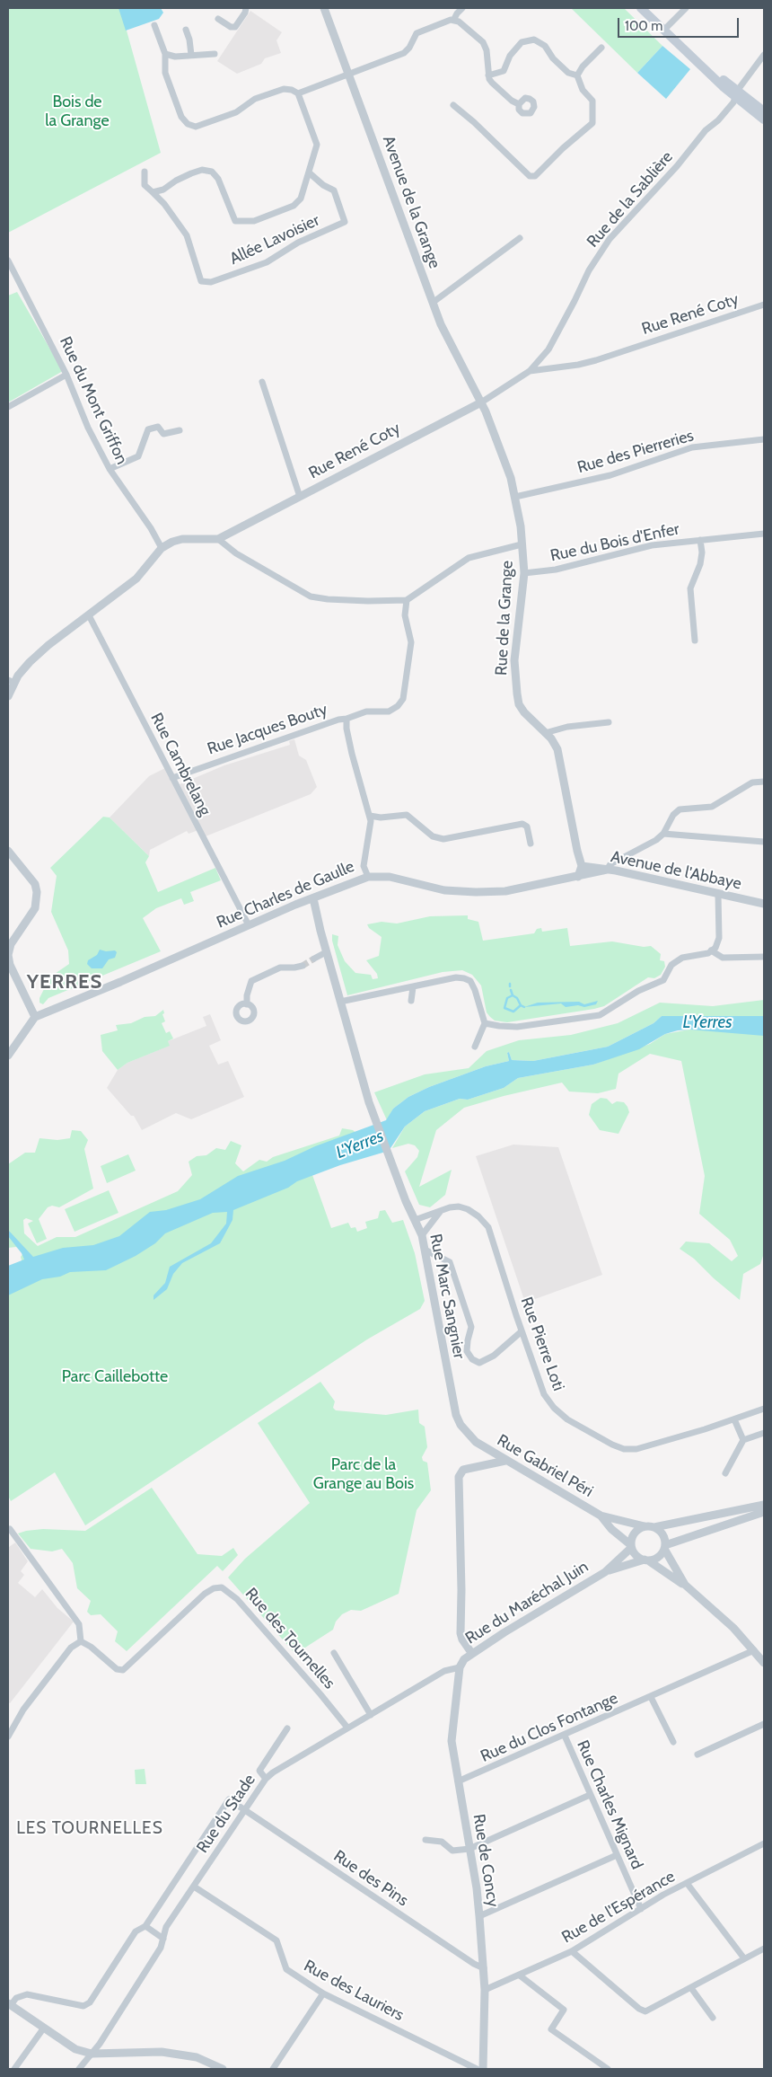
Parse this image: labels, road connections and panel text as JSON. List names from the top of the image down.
{
  "streets": {
    "street": [
      "Rue de la Sablière",
      "Avenue de la Grange",
      "Allée Lavoisier",
      "Rue René Coty",
      "Rue du Mont Griffon",
      "Rue des Pierreries",
      "Rue du Bois d'Enfer",
      "Rue de la Grange",
      "Rue Jacques Bouty",
      "Rue Cambrelang",
      "Avenue de l'Abbaye",
      "Rue Charles de Gaulle",
      "Rue Marc Sangnier",
      "Rue Pierre Loti",
      "Rue Gabriel Péri",
      "Rue du Maréchal Juin",
      "Rue des Tournelles",
      "Rue du Clos Fontange",
      "Rue Charles Mignard",
      "Rue du Stade",
      "Rue de Concy",
      "Rue des Pins",
      "Rue de l'Espérance",
      "Rue des Lauriers"
    ]
  },
  "crossings": [
    ["Rue de la Sablière", "Rue René Coty"],
    ["Avenue de la Grange", "Rue René Coty"],
    ["Avenue de la Grange", "Rue de la Grange"],
    ["Rue René Coty", "Rue du Mont Griffon"],
    ["Rue René Coty", "Rue de la Grange"],
    ["Rue René Coty", "Rue Cambrelang"],
    ["Rue des Pierreries", "Rue de la Grange"],
    ["Rue du Bois d'Enfer", "Rue de la Grange"],
    ["Rue de la Grange", "Avenue de l'Abbaye"],
    ["Rue Jacques Bouty", "Rue Cambrelang"],
    ["Rue Cambrelang", "Rue Charles de Gaulle"],
    ["Avenue de l'Abbaye", "Rue Charles de Gaulle"],
    ["Rue Marc Sangnier", "Rue Pierre Loti"],
    ["Rue Marc Sangnier", "Rue Gabriel Péri"],
    ["Rue Gabriel Péri", "Rue du Maréchal Juin"],
    ["Rue du Maréchal Juin", "Rue de Concy"],
    ["Rue des Tournelles", "Rue du Stade"],
    ["Rue du Clos Fontange", "Rue Charles Mignard"],
    ["Rue du Clos Fontange", "Rue de Concy"],
    ["Rue Charles Mignard", "Rue de l'Espérance"],
    ["Rue du Stade", "Rue de Concy"],
    ["Rue du Stade", "Rue des Pins"],
    ["Rue du Stade", "Rue des Lauriers"],
    ["Rue de Concy", "Rue des Pins"],
    ["Rue de Concy", "Rue de l'Espérance"]
  ],
  "districts": ["YERRES", "LES TOURNELLES"],
  "water": ["L'Yerres"],
  "parks": ["Bois de la Grange", "Parc Caillebotte", "Parc de la Grange au Bois"],
  "scale_bar": "100 m"
}
